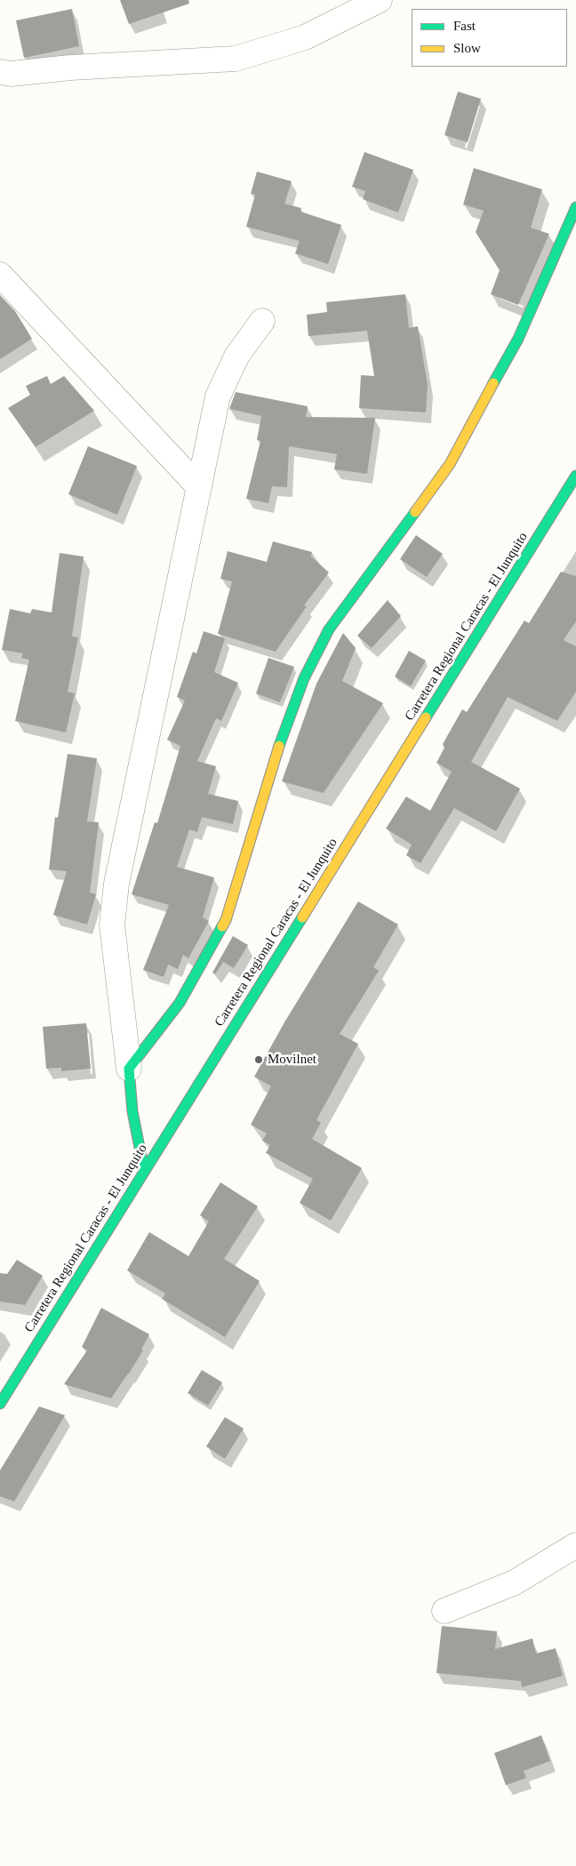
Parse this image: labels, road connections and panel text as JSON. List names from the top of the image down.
{
  "streets": {
    "main road": ["Carretera Regional Caracas - El Junquito"]
  },
  "places": ["Movilnet"],
  "legend": ["Fast", "Slow"]
}
